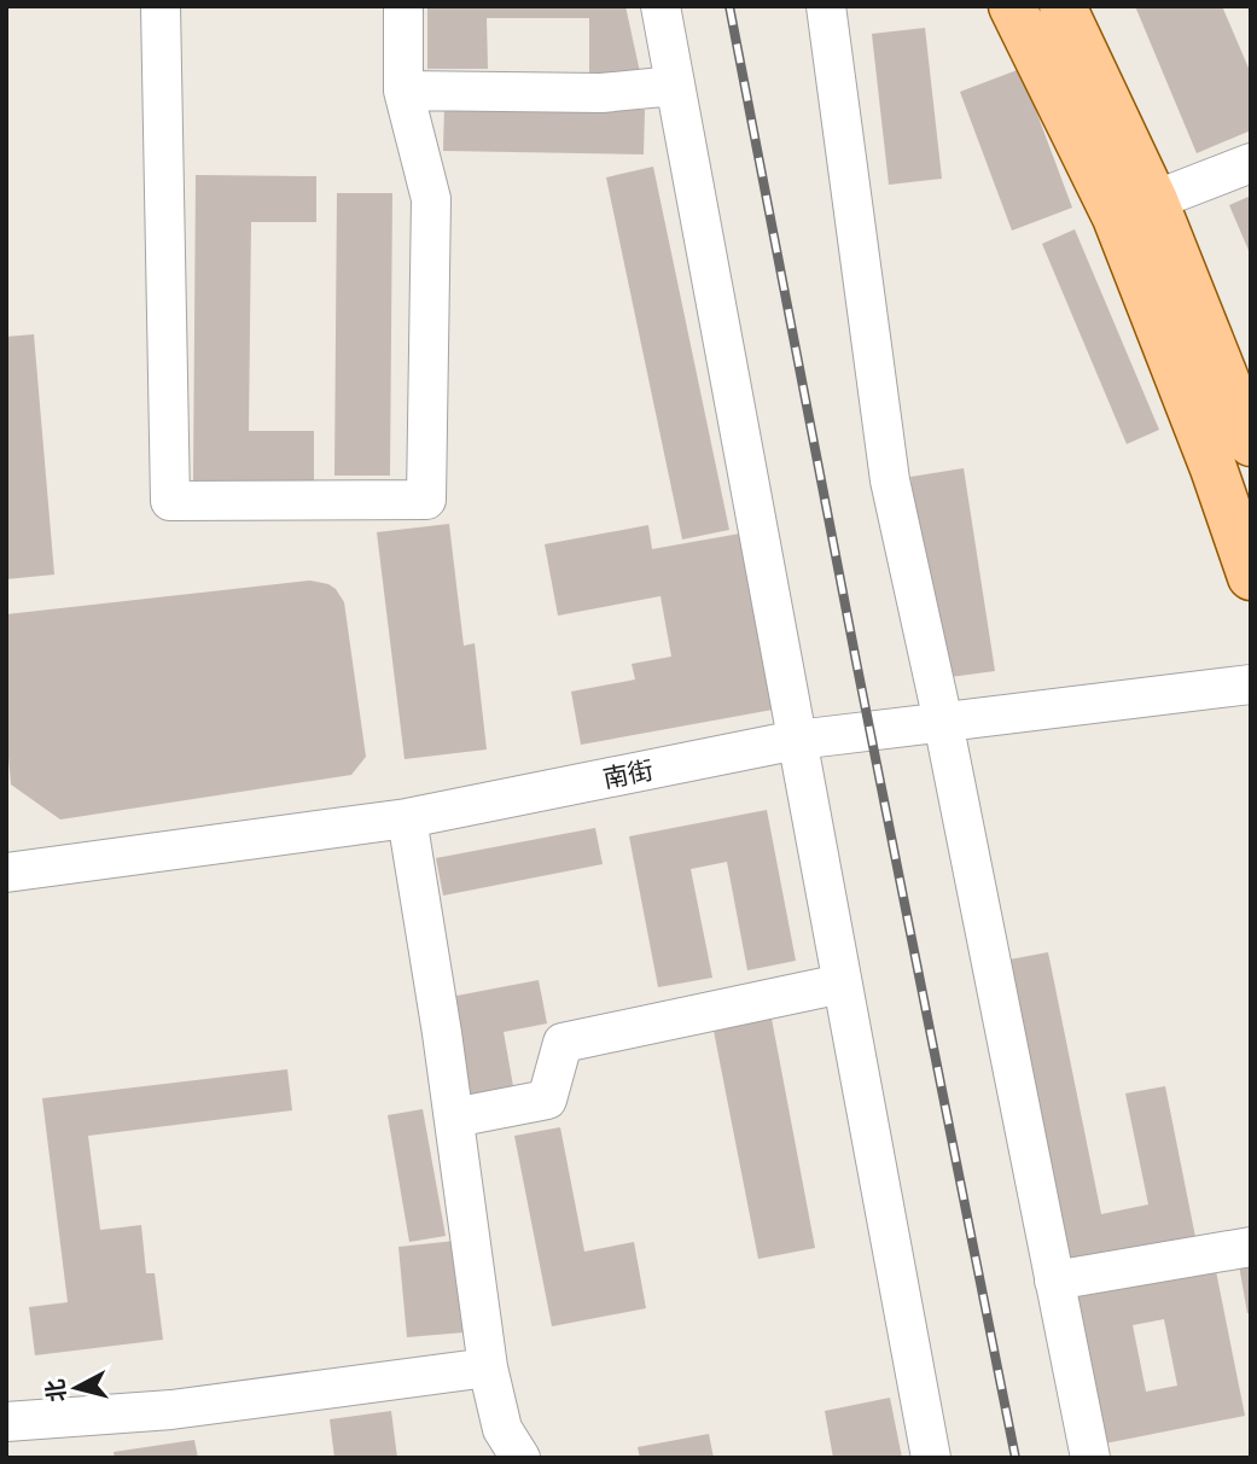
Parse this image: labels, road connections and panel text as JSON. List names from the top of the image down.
{
  "streets": {
    "street": ["南街"]
  },
  "north": "left"
}
